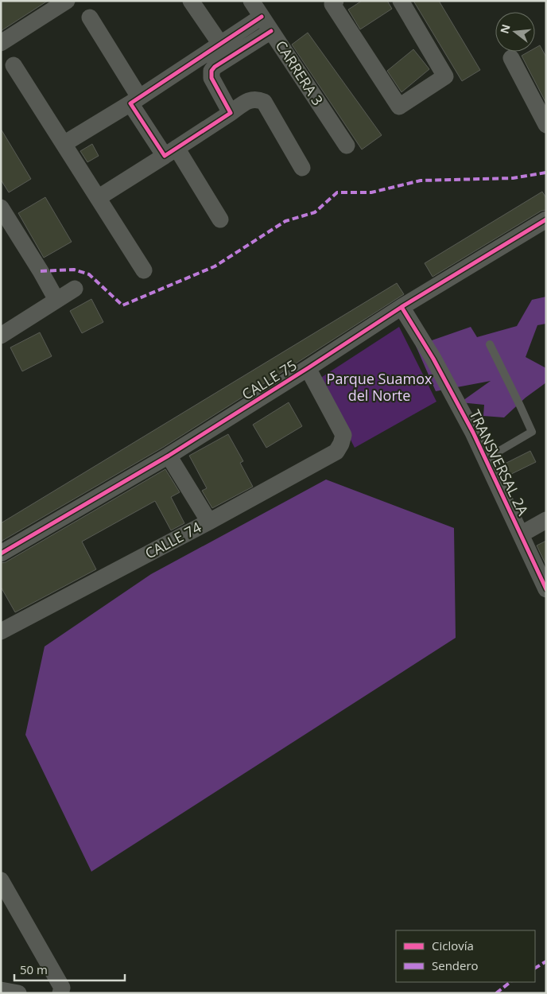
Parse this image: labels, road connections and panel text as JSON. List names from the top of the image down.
{
  "streets": {
    "street": [
      "CARRERA 3",
      "CALLE 75",
      "TRANSVERSAL 2A",
      "CALLE 74"
    ]
  },
  "crossings": [
    ["CALLE 75", "TRANSVERSAL 2A"],
    ["CALLE 75", "CALLE 74"]
  ],
  "parks": ["Parque Suamox del Norte"],
  "legend": ["Ciclovía", "Sendero"],
  "scale_bar": "50 m",
  "north": "left"
}
